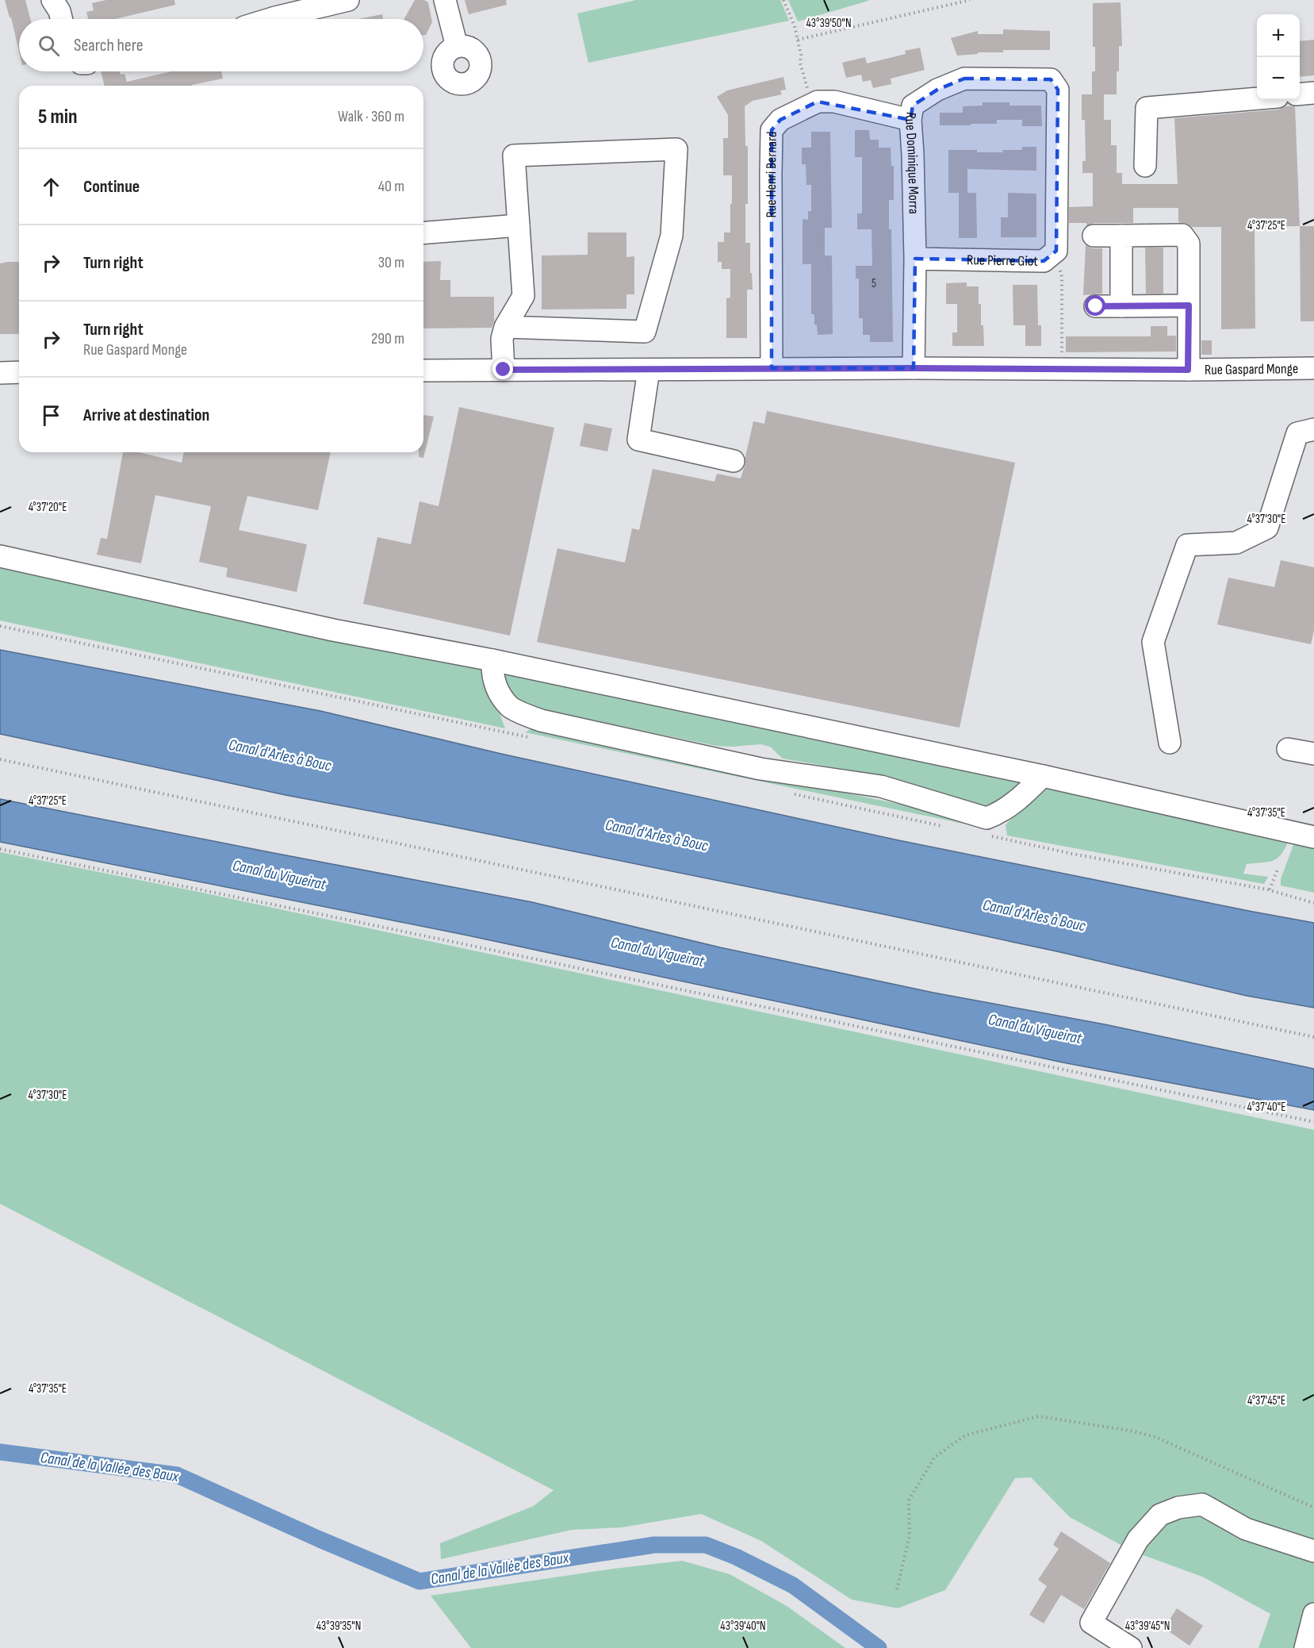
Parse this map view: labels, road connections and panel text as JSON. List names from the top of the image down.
{
  "streets": {
    "street": [
      "Rue Dominique Morra",
      "Rue Henri Bernard",
      "Rue Pierre Giot",
      "Rue Gaspard Monge"
    ]
  },
  "crossings": [
    ["Rue Dominique Morra", "Rue Henri Bernard"],
    ["Rue Dominique Morra", "Rue Pierre Giot"],
    ["Rue Henri Bernard", "Rue Gaspard Monge"]
  ],
  "water": ["Canal d'Arles à Bouc", "Canal du Vigueirat", "Canal de la Vallée des Baux"],
  "house_numbers": ["5"],
  "page": {
    "map_buttons": ["+", "−"],
    "search": "Search here",
    "heading": ["5 min", "Walk · 360 m"],
    "list": [
      ["Continue", "40 m"],
      ["Turn right", "30 m"],
      ["Turn right", "Rue Gaspard Monge", "290 m"],
      "Arrive at destination"
    ]
  },
  "coordinates": [
    "43°39'50\"N",
    "4°37'25\"E",
    "4°37'20\"E",
    "4°37'30\"E",
    "4°37'35\"E",
    "4°37'40\"E",
    "4°37'45\"E",
    "43°39'35\"N",
    "43°39'40\"N",
    "43°39'45\"N"
  ]
}
